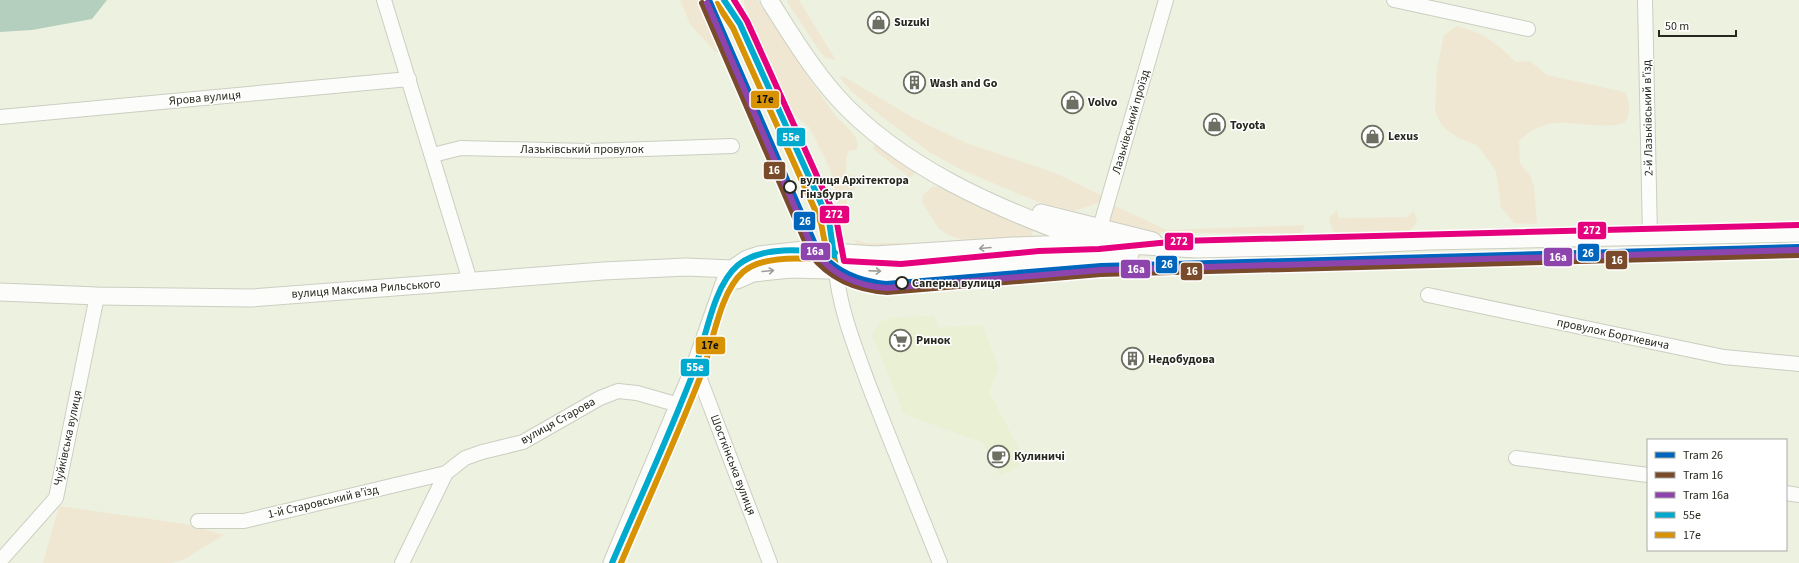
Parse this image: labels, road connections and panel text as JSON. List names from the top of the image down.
{
  "streets": {
    "main road": ["вулиця Максима Рильського"],
    "street": [
      "Ярова вулиця",
      "2-й Лазьківський в’їзд",
      "Лазьківський проїзд",
      "Лазьківський провулок",
      "провулок Борткевича",
      "вулиця Старова",
      "Чуйківська вулиця",
      "Шосткінська вулиця",
      "1-й Старовський в’їзд"
    ]
  },
  "crossings": [
    ["вулиця Максима Рильського", "Чуйківська вулиця"],
    ["вулиця Старова", "1-й Старовський в’їзд"]
  ],
  "places": {
    "shop": [
      "Suzuki",
      "Volvo",
      "Toyota",
      "Lexus"
    ],
    "building": ["Wash and Go", "Недобудова"],
    "other": ["вулиця Архітектора Гінзбурга", "Саперна вулиця"],
    "supermarket": ["Ринок"],
    "cafe": ["Кулиничі"]
  },
  "lines": [
    "tram line 26",
    "transit line 55е",
    "transit line 272",
    "tram line 16",
    "tram line 16a",
    "transit line 17е"
  ],
  "legend": [
    "Tram 26",
    "Tram 16",
    "Tram 16a",
    "55е",
    "17е"
  ],
  "scale_bar": "50 m"
}
